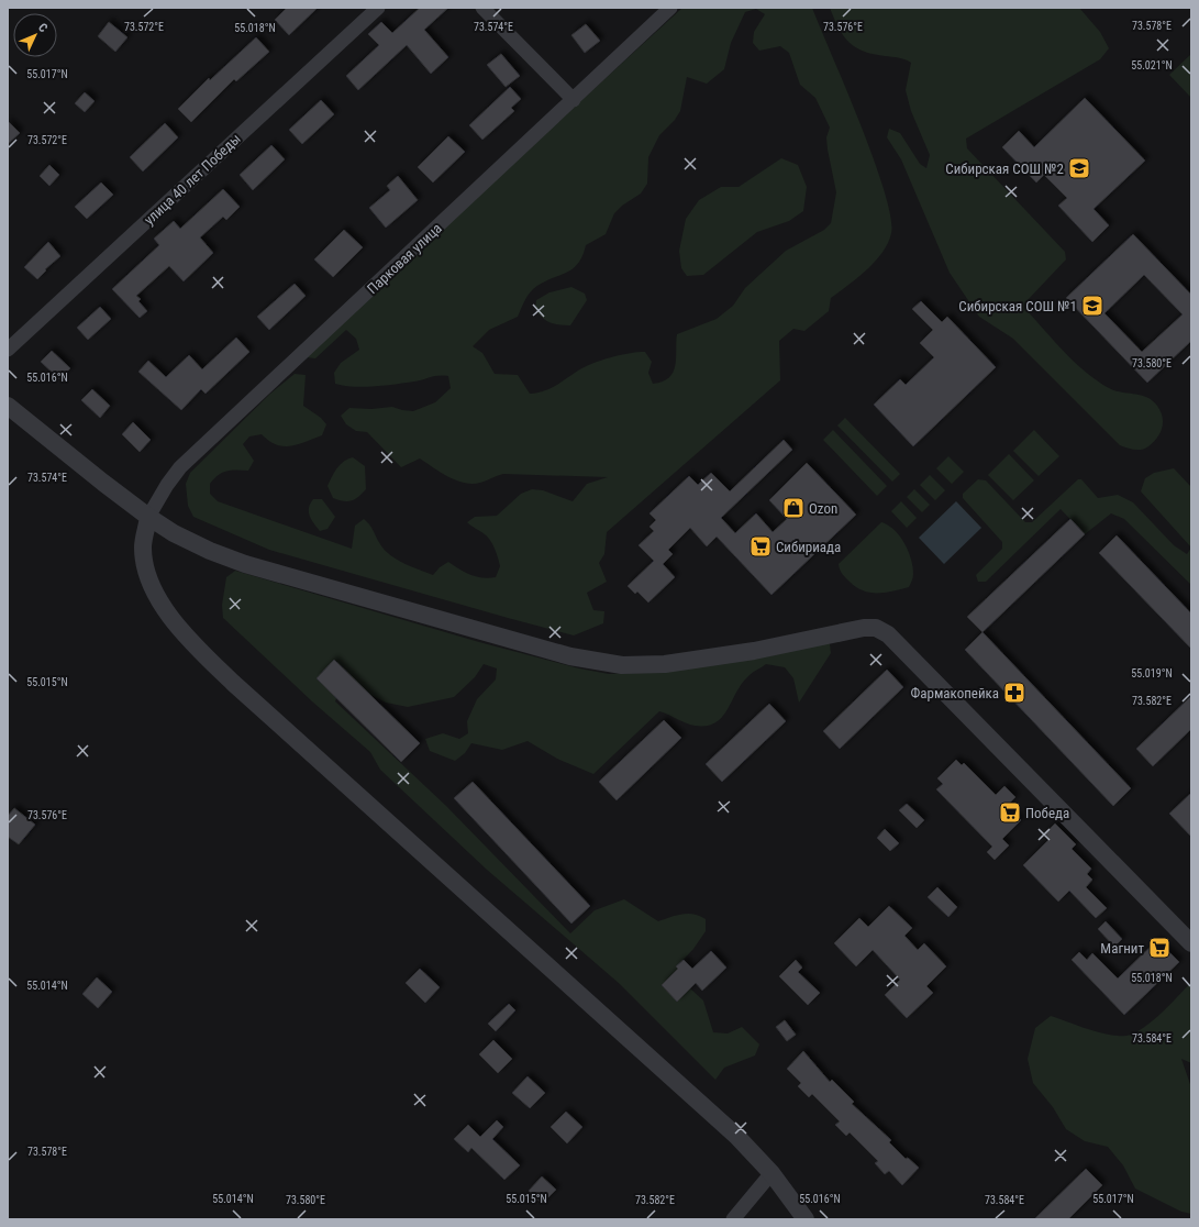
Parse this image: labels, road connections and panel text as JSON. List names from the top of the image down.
{
  "streets": {
    "street": ["улица 40 лет Победы", "Парковая улица"]
  },
  "places": {
    "school or university": ["Сибирская СОШ №2", "Сибирская СОШ №1"],
    "shop": ["Ozon"],
    "supermarket": ["Сибириада", "Победа", "Магнит"],
    "pharmacy": ["Фармакопейка"]
  },
  "north": "top right",
  "coordinates": [
    "73.578°E",
    "73.572°E",
    "73.574°E",
    "73.576°E",
    "55.018°N",
    "55.021°N",
    "55.017°N",
    "73.580°E",
    "55.016°N",
    "55.019°N",
    "55.015°N",
    "73.582°E",
    "55.014°N",
    "73.584°E"
  ]
}
